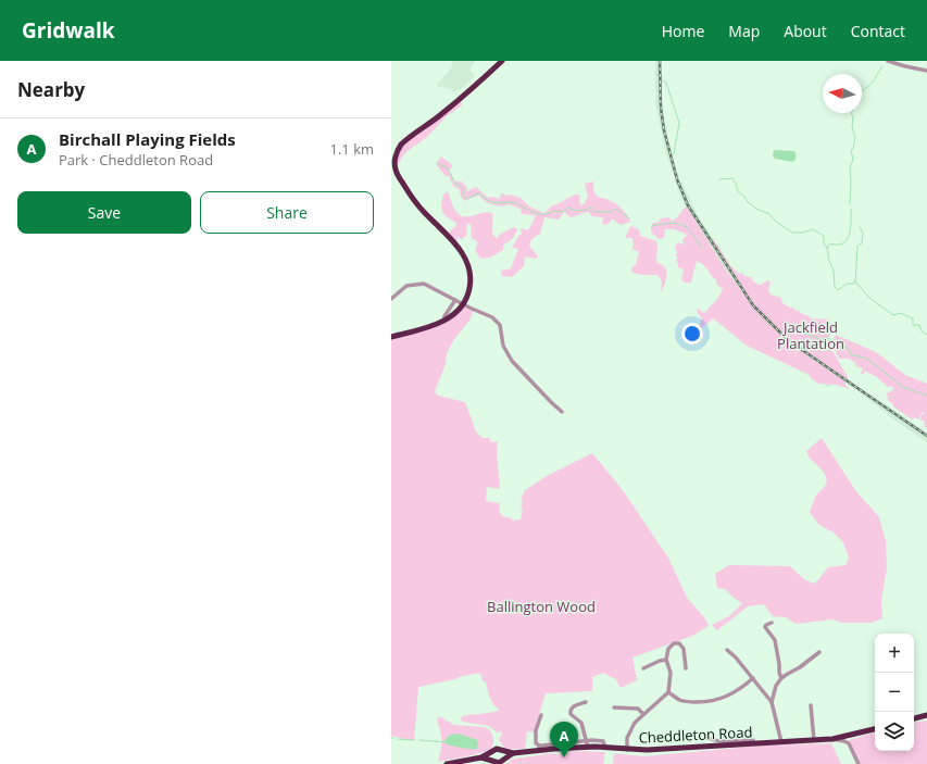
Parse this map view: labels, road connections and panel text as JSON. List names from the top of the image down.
{
  "streets": {
    "highway": ["Cheddleton Road"]
  },
  "parks": ["Jackfield Plantation", "Ballington Wood"],
  "north": "left",
  "page": {
    "header": "Gridwalk",
    "nav": [
      "Home",
      "Map",
      "About",
      "Contact"
    ],
    "heading": "Nearby",
    "list": [
      {
        "mark": "A",
        "name": "Birchall Playing Fields",
        "note": "Park · Cheddleton Road",
        "value": "1.1 km"
      }
    ],
    "buttons": ["Save", "Share"],
    "map_buttons": ["+", "−"],
    "pins": "A"
  }
}
